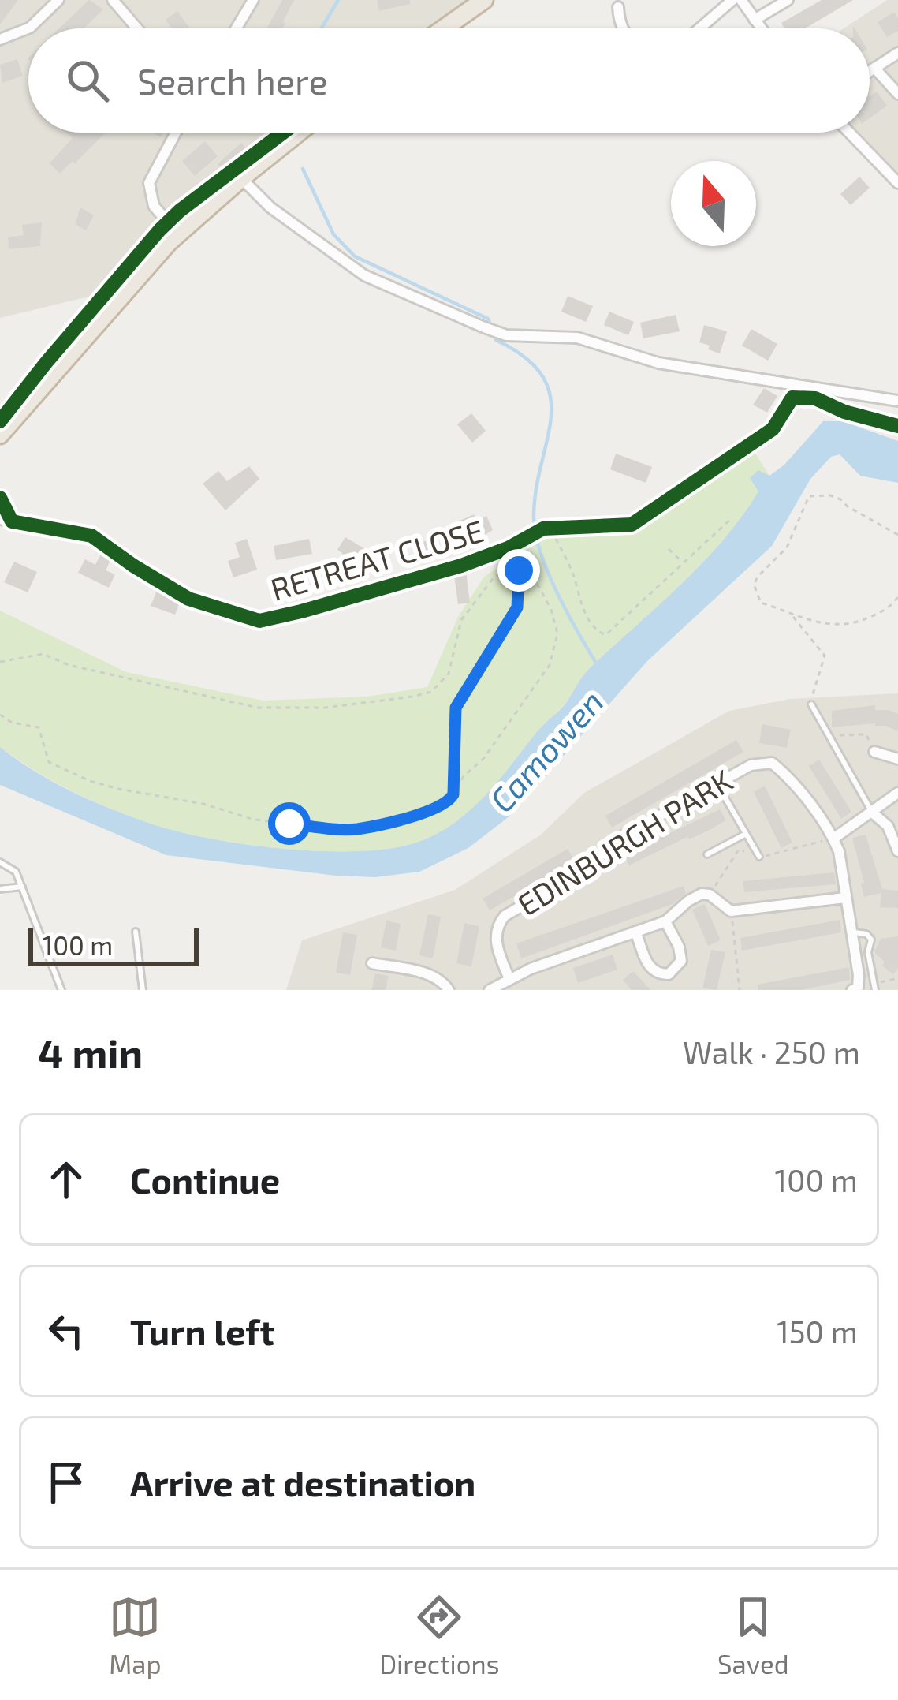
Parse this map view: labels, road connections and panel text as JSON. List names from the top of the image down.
{
  "streets": {
    "street": ["RETREAT CLOSE", "EDINBURGH PARK"]
  },
  "water": ["Camowen"],
  "scale_bar": "100 m",
  "north": "top",
  "page": {
    "search": "Search here",
    "scale": "100 m",
    "heading": ["4 min", "Walk · 250 m"],
    "list": [
      ["Continue", "100 m"],
      ["Turn left", "150 m"],
      "Arrive at destination"
    ],
    "nav": ["Map", "Directions", "Saved"]
  }
}
